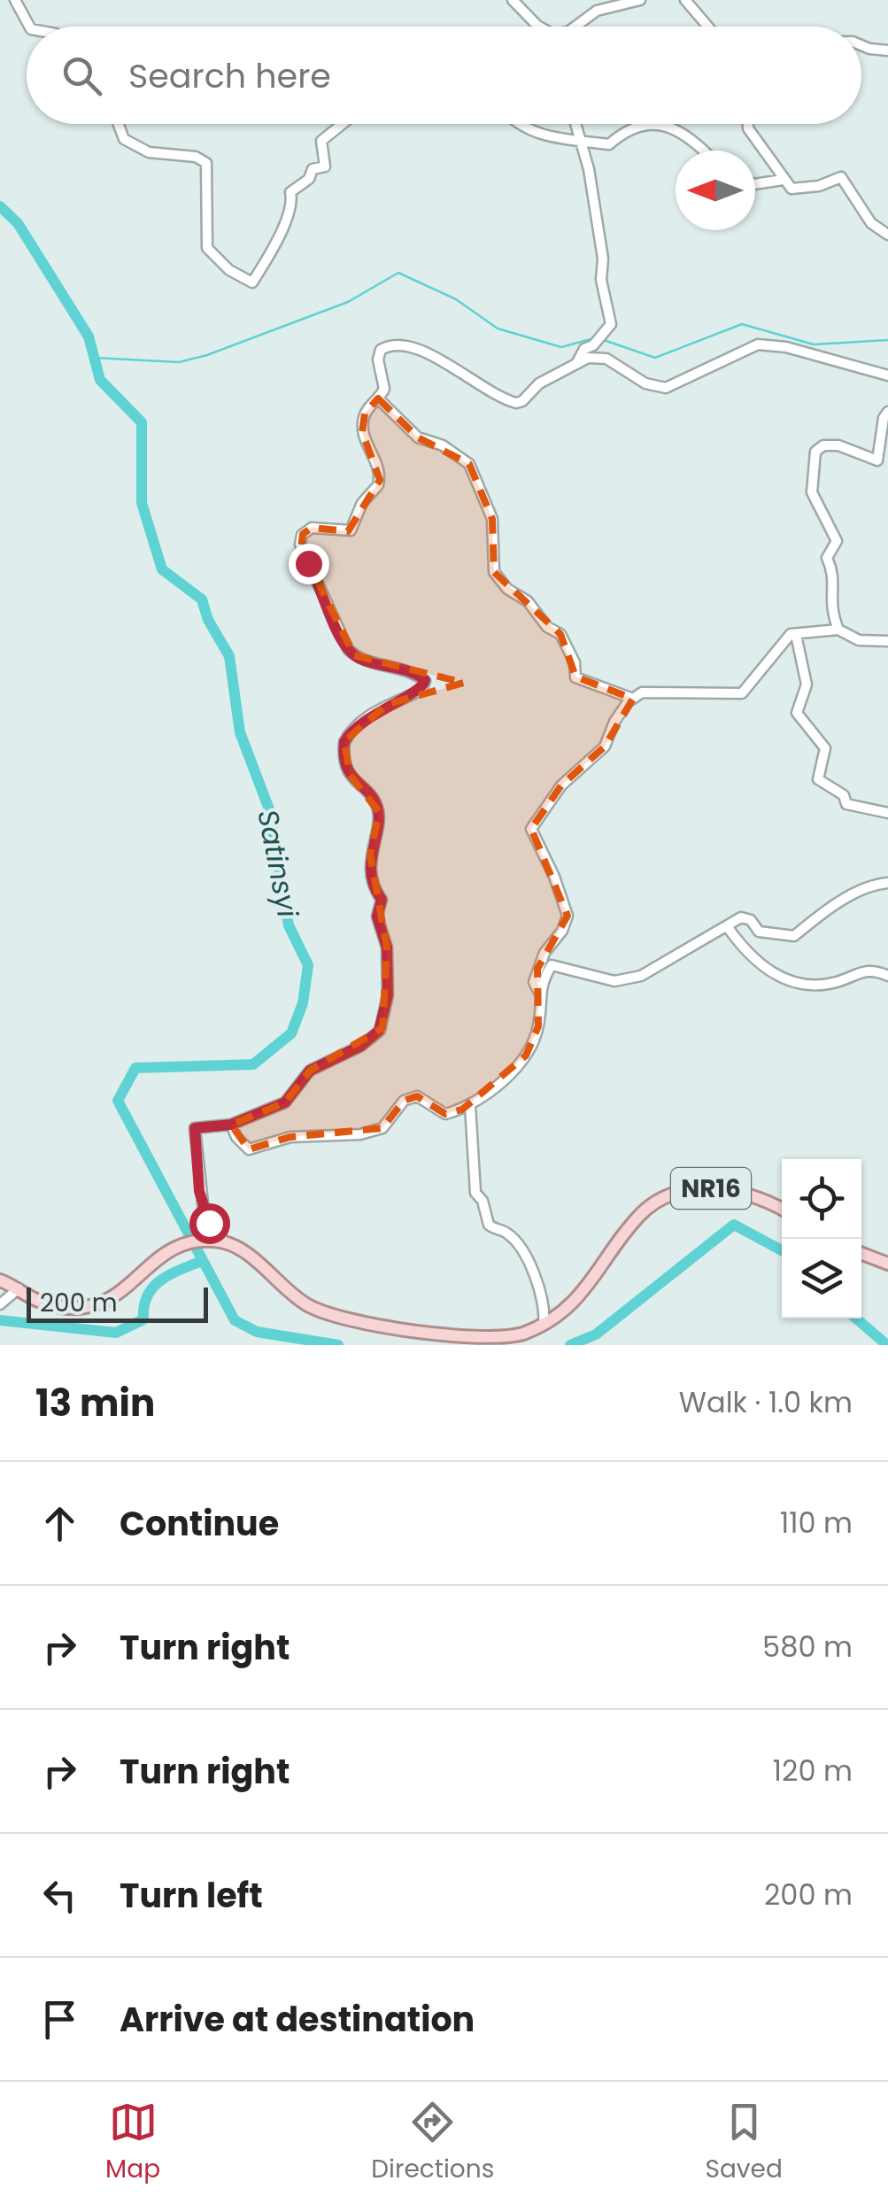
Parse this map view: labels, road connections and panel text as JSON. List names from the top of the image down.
{
  "streets": {
    "main road": ["NR16"]
  },
  "water": ["Satinsyi"],
  "scale_bar": "200 m",
  "north": "left",
  "page": {
    "search": "Search here",
    "scale": "200 m",
    "heading": ["13 min", "Walk · 1.0 km"],
    "list": [
      ["Continue", "110 m"],
      ["Turn right", "580 m"],
      ["Turn right", "120 m"],
      ["Turn left", "200 m"],
      "Arrive at destination"
    ],
    "nav": ["Map", "Directions", "Saved"]
  }
}
